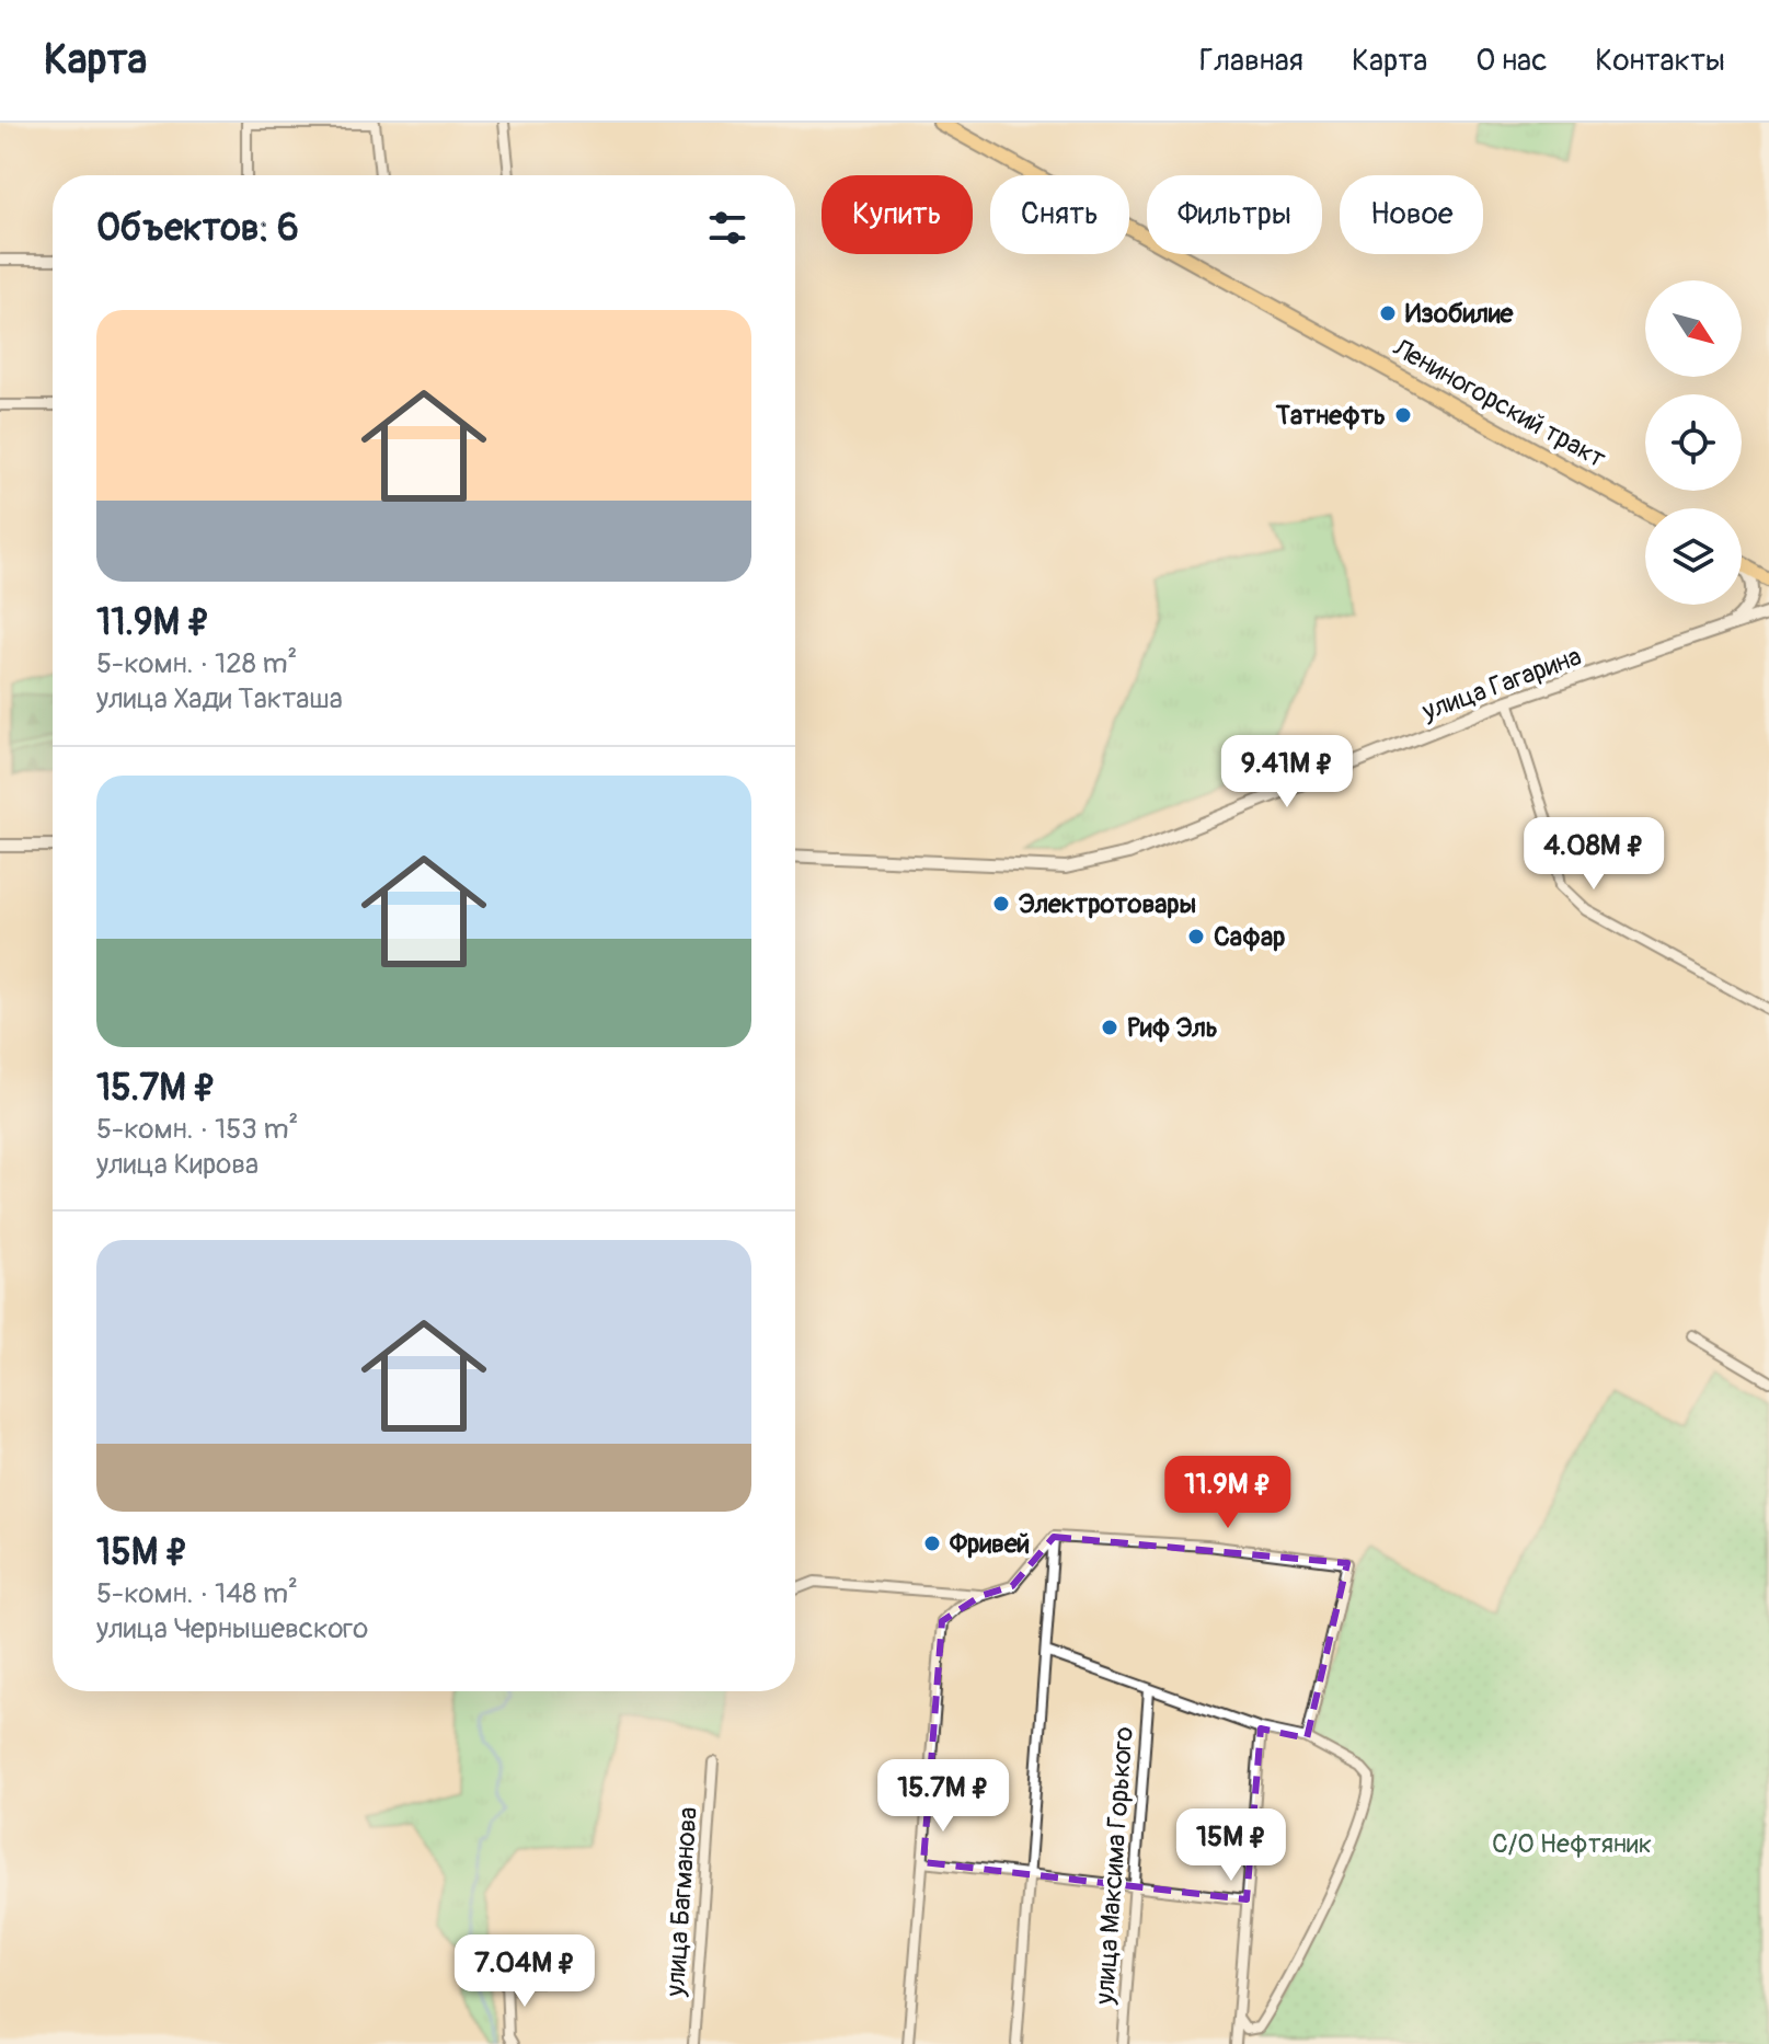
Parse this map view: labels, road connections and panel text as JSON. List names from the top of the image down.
{
  "streets": {
    "main road": ["Лениногорский тракт"],
    "street": ["улица Гагарина", "улица Максима Горького", "улица Багманова"]
  },
  "parks": ["С/О Нефтяник"],
  "places": [
    "Изобилие",
    "Татнефть",
    "Электротовары",
    "Сафар",
    "Риф Эль",
    "Фривей"
  ],
  "north": "bottom right",
  "page": {
    "header": "Карта",
    "nav": [
      "Главная",
      "Карта",
      "О нас",
      "Контакты"
    ],
    "chip": [
      "Купить",
      "Снять",
      "Фильтры",
      "Новое"
    ],
    "heading": "Объектов: 6",
    "list": [
      {
        "name": "11.9M ₽",
        "note": "5-комн. · 128 m² · улица Хади Такташа"
      },
      {
        "name": "15.7M ₽",
        "note": "5-комн. · 153 m² · улица Кирова"
      },
      {
        "name": "15M ₽",
        "note": "5-комн. · 148 m² · улица Чернышевского"
      }
    ],
    "price": [
      "9.41M ₽",
      "4.08M ₽",
      "11.9M ₽",
      "15.7M ₽",
      "15M ₽",
      "7.04M ₽"
    ]
  }
}
